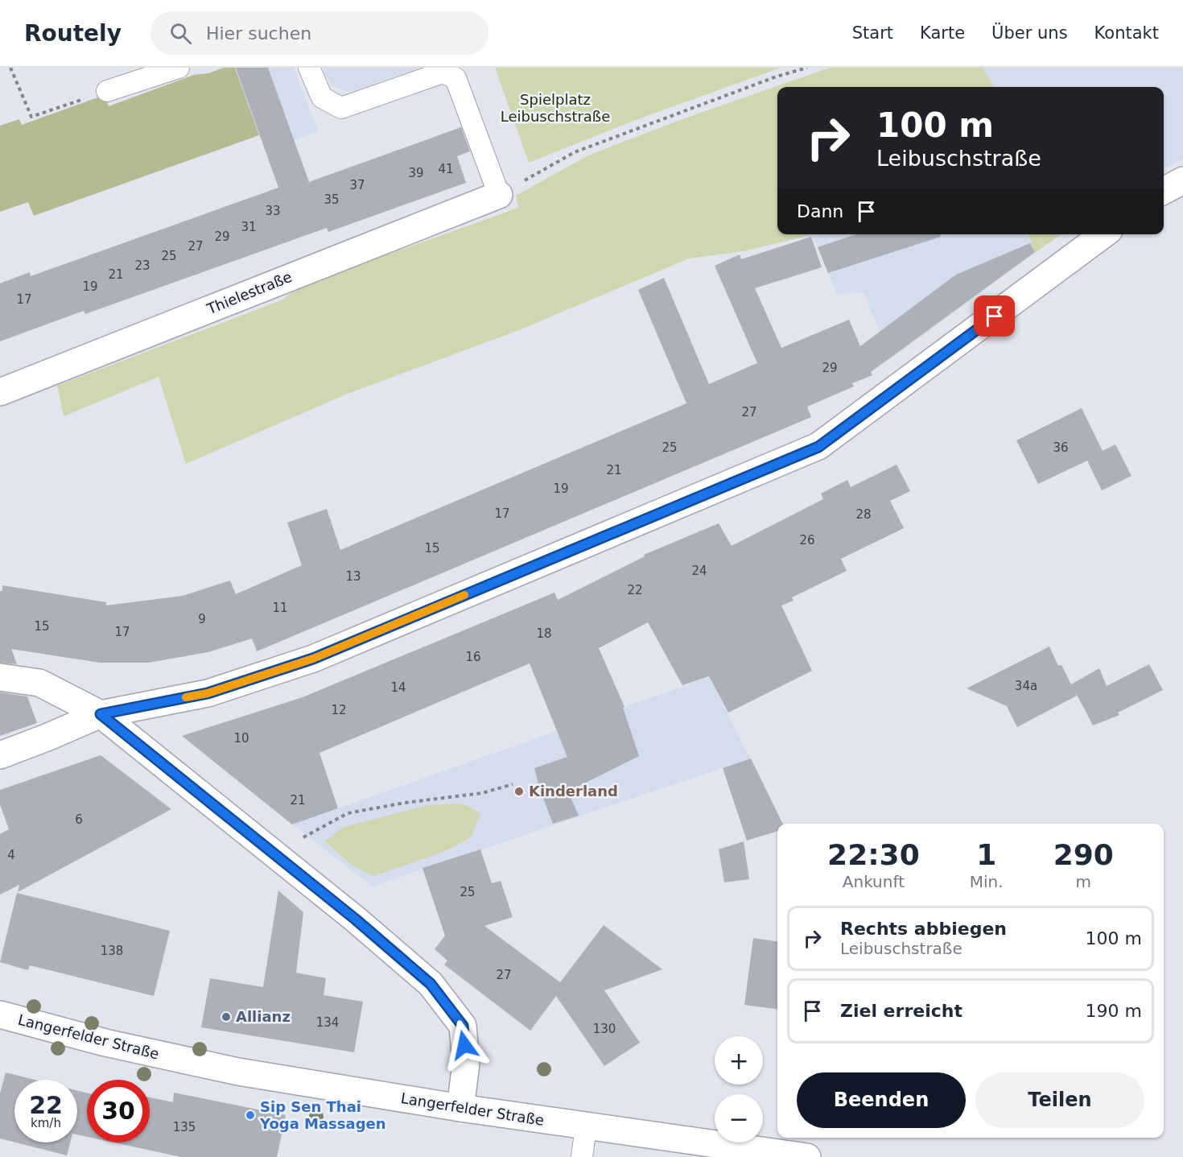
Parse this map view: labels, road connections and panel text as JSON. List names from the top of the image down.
{
  "streets": {
    "street": ["Thielestraße", "Langerfelder Straße"]
  },
  "parks": ["Spielplatz Leibuschstraße"],
  "places": ["Kinderland", "Allianz", "Sip Sen Thai Yoga Massagen"],
  "house_numbers": [
    "41",
    "39",
    "37",
    "35",
    "33",
    "31",
    "29",
    "27",
    "25",
    "23",
    "21",
    "19",
    "17",
    "29",
    "27",
    "25",
    "36",
    "21",
    "19",
    "17",
    "28",
    "26",
    "15",
    "24",
    "13",
    "22",
    "11",
    "9",
    "15",
    "17",
    "18",
    "16",
    "34a",
    "14",
    "12",
    "10",
    "21",
    "6",
    "4",
    "25",
    "138",
    "27",
    "134",
    "130",
    "135"
  ],
  "page": {
    "header": "Routely",
    "search": "Hier suchen",
    "nav": [
      "Start",
      "Karte",
      "Über uns",
      "Kontakt"
    ],
    "turn": ["100 m", "Leibuschstraße"],
    "then": "Dann",
    "eta": [
      "22:30",
      "Ankunft",
      "1",
      "Min.",
      "290",
      "m"
    ],
    "list": [
      {
        "name": "Rechts abbiegen",
        "note": "Leibuschstraße",
        "value": "100 m"
      },
      {
        "name": "Ziel erreicht",
        "value": "190 m"
      }
    ],
    "map_buttons": ["+", "−"],
    "buttons": ["Beenden", "Teilen"],
    "speed": "22 km/h",
    "limit": "30"
  }
}
